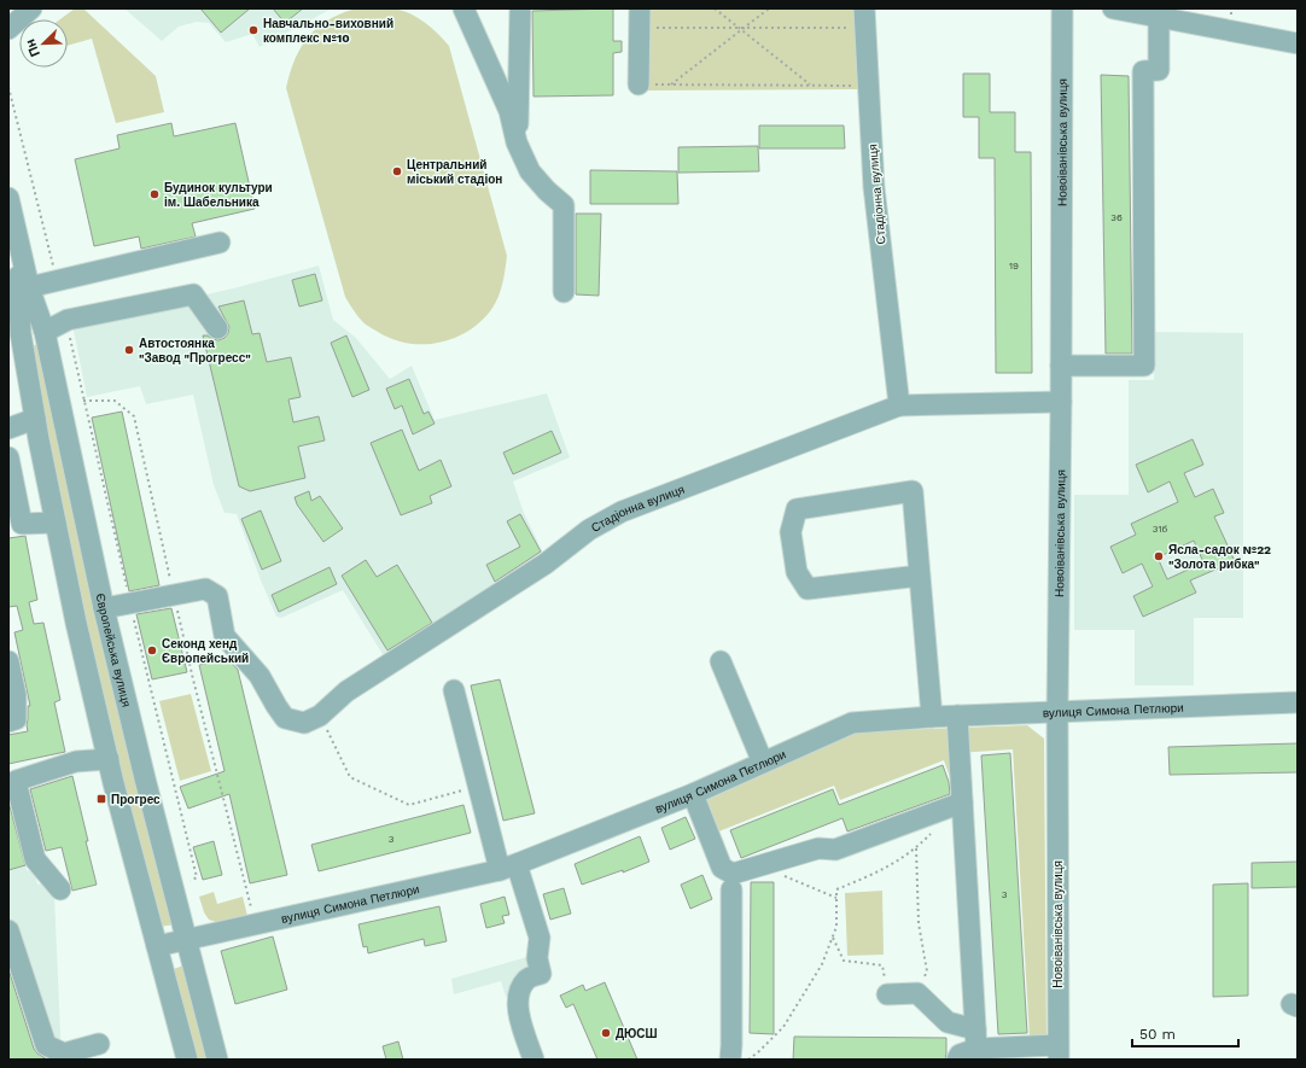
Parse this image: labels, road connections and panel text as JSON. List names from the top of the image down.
{
  "streets": {
    "street": [
      "Новоіванівська вулиця",
      "Стадіонна вулиця",
      "Європейська вулиця",
      "вулиця Симона Петлюри"
    ]
  },
  "crossings": [
    ["Новоіванівська вулиця", "вулиця Симона Петлюри"],
    ["Стадіонна вулиця", "Європейська вулиця"],
    ["Європейська вулиця", "вулиця Симона Петлюри"]
  ],
  "places": {
    "other": [
      "Навчально-виховний комплекс №10",
      "Центральний міський стадіон",
      "Будинок культури ім. Шабельника",
      "Автостоянка \"Завод \"Прогресс\"",
      "Ясла-садок №22 \"Золота рибка\"",
      "Секонд хенд Європейський",
      "ДЮСШ"
    ],
    "transit": ["Прогрес"]
  },
  "house_numbers": [
    "36",
    "19",
    "31б",
    "3",
    "3"
  ],
  "scale_bar": "50 m",
  "north": "bottom left"
}
